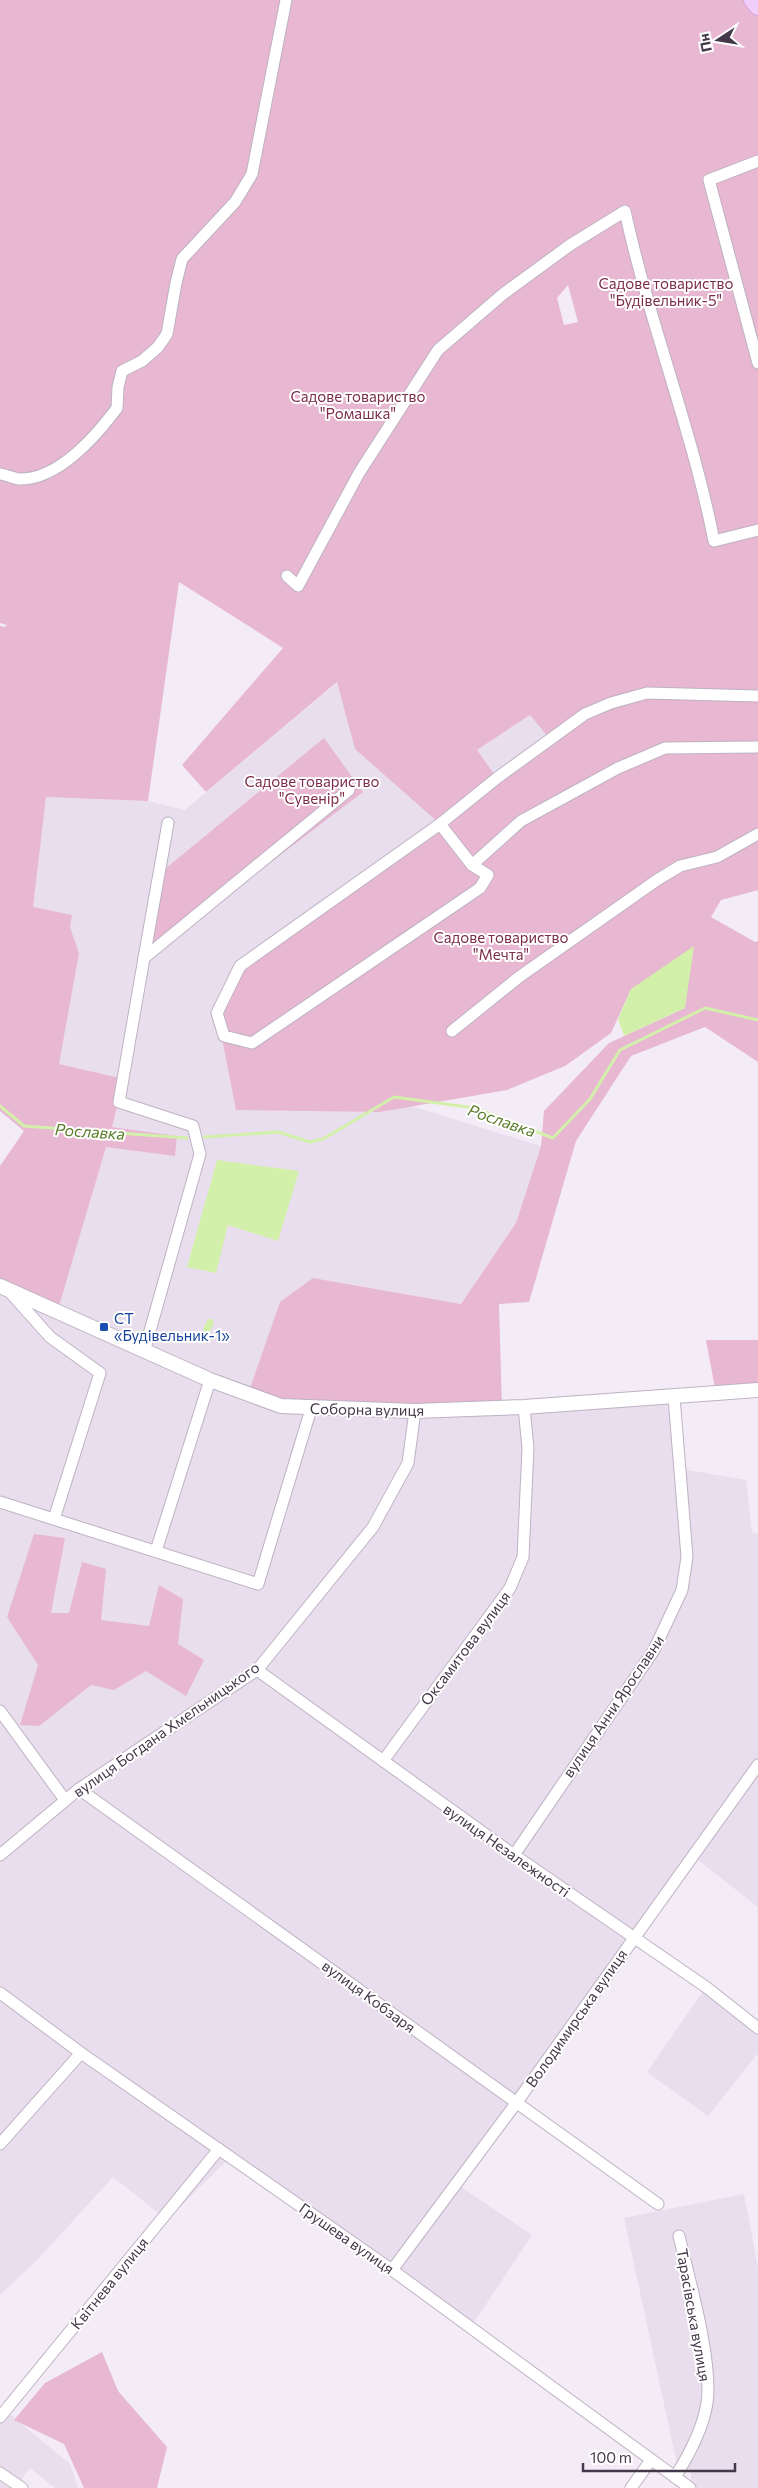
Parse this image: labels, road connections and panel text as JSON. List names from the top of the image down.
{
  "streets": {
    "street": [
      "Соборна вулиця",
      "Оксамитова вулиця",
      "вулиця Анни Ярославни",
      "вулиця Богдана Хмельницького",
      "вулиця Незалежності",
      "вулиця Кобзаря",
      "Володимирська вулиця",
      "Грушева вулиця",
      "Квітнева вулиця",
      "Тарасівська вулиця"
    ]
  },
  "crossings": [
    ["Соборна вулиця", "Оксамитова вулиця"],
    ["Соборна вулиця", "вулиця Анни Ярославни"],
    ["Соборна вулиця", "вулиця Богдана Хмельницького"],
    ["Оксамитова вулиця", "вулиця Незалежності"],
    ["вулиця Анни Ярославни", "вулиця Незалежності"],
    ["вулиця Богдана Хмельницького", "вулиця Незалежності"],
    ["вулиця Богдана Хмельницького", "вулиця Кобзаря"],
    ["вулиця Незалежності", "Володимирська вулиця"],
    ["вулиця Кобзаря", "Володимирська вулиця"],
    ["Володимирська вулиця", "Грушева вулиця"],
    ["Грушева вулиця", "Квітнева вулиця"],
    ["Грушева вулиця", "Тарасівська вулиця"]
  ],
  "water": ["Рославка"],
  "parks": [
    "Садове товариство \"Будівельник-5\"",
    "Садове товариство \"Ромашка\"",
    "Садове товариство \"Сувенір\"",
    "Садове товариство \"Мечта\""
  ],
  "places": {
    "transit": ["СТ «Будівельник-1»"]
  },
  "scale_bar": "100 m",
  "north": "left"
}
